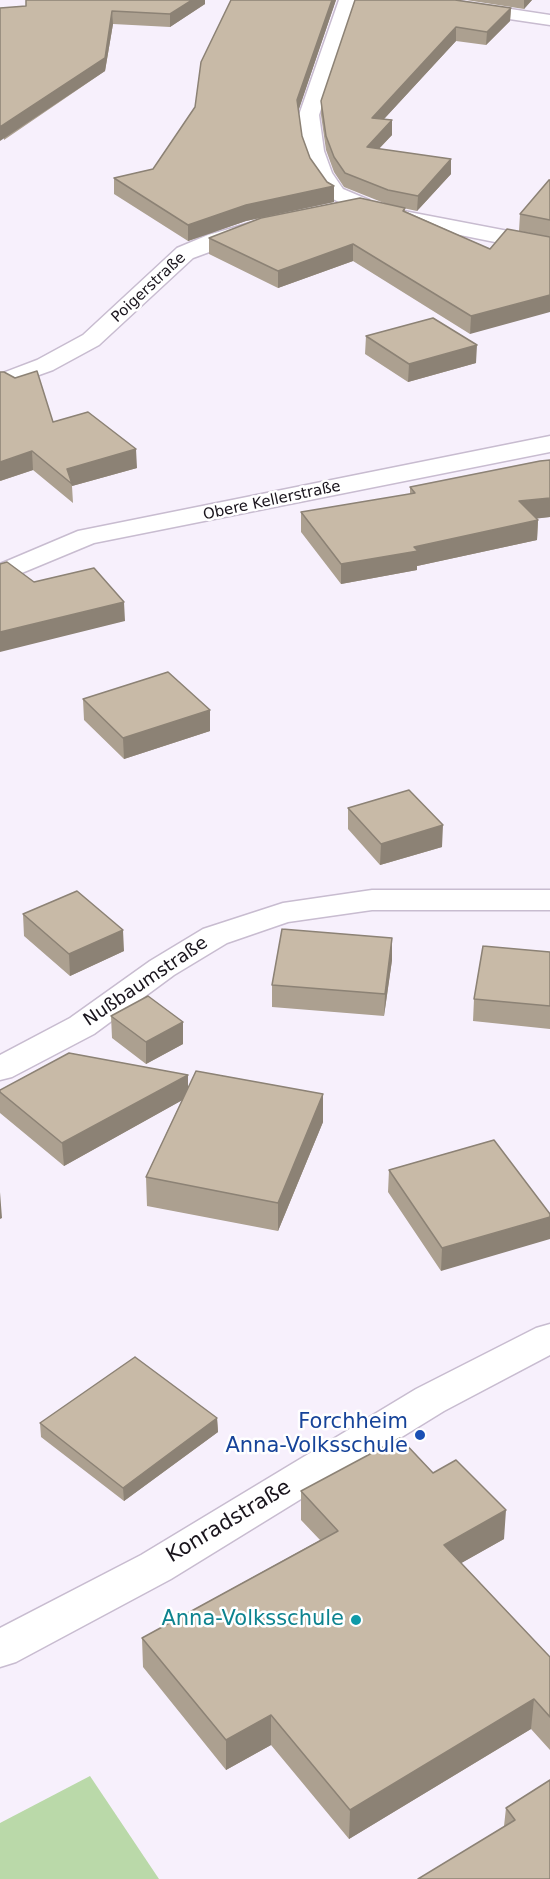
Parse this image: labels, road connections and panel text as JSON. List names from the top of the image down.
{
  "streets": {
    "street": [
      "Poigerstraße",
      "Obere Kellerstraße",
      "Nußbaumstraße",
      "Konradstraße"
    ]
  },
  "places": ["Forchheim Anna-Volksschule", "Anna-Volksschule"]
}
